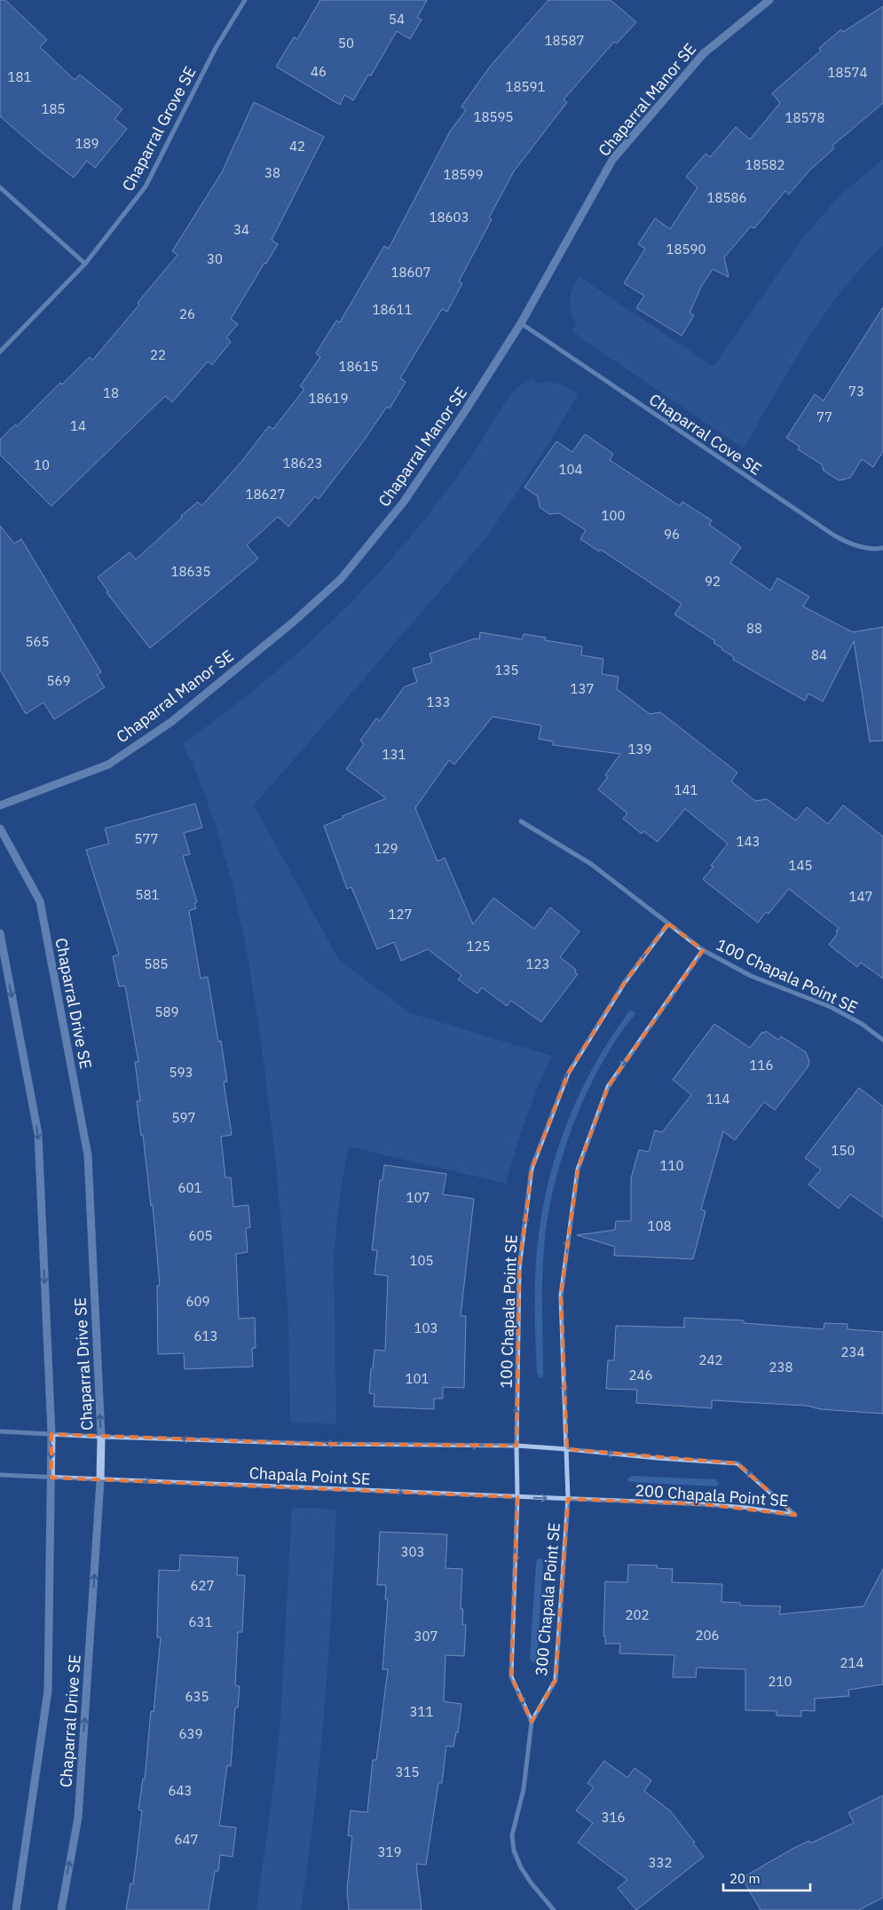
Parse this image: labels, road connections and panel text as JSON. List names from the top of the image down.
{
  "streets": {
    "street": [
      "Chaparral Manor SE",
      "Chaparral Grove SE",
      "Chaparral Cove SE",
      "100 Chapala Point SE",
      "Chaparral Drive SE",
      "Chapala Point SE",
      "200 Chapala Point SE",
      "300 Chapala Point SE"
    ]
  },
  "crossings": [
    ["Chaparral Manor SE", "Chaparral Cove SE"],
    ["100 Chapala Point SE", "Chapala Point SE"],
    ["100 Chapala Point SE", "200 Chapala Point SE"],
    ["Chaparral Drive SE", "Chapala Point SE"],
    ["Chapala Point SE", "200 Chapala Point SE"],
    ["Chapala Point SE", "300 Chapala Point SE"],
    ["200 Chapala Point SE", "300 Chapala Point SE"]
  ],
  "house_numbers": [
    "54",
    "18587",
    "50",
    "46",
    "18574",
    "181",
    "18591",
    "185",
    "18595",
    "18578",
    "189",
    "42",
    "18582",
    "38",
    "18599",
    "18586",
    "18603",
    "34",
    "18590",
    "30",
    "18607",
    "18611",
    "26",
    "22",
    "18615",
    "73",
    "18",
    "18619",
    "77",
    "14",
    "18623",
    "10",
    "104",
    "18627",
    "100",
    "96",
    "18635",
    "92",
    "88",
    "565",
    "84",
    "135",
    "569",
    "137",
    "133",
    "139",
    "131",
    "141",
    "577",
    "143",
    "129",
    "145",
    "581",
    "147",
    "127",
    "125",
    "585",
    "123",
    "589",
    "116",
    "593",
    "114",
    "597",
    "150",
    "110",
    "601",
    "107",
    "108",
    "605",
    "105",
    "609",
    "103",
    "613",
    "234",
    "242",
    "238",
    "246",
    "101",
    "303",
    "627",
    "202",
    "631",
    "206",
    "307",
    "214",
    "210",
    "635",
    "311",
    "639",
    "315",
    "643",
    "316",
    "647",
    "319",
    "332"
  ],
  "scale_bar": "20 m"
}
